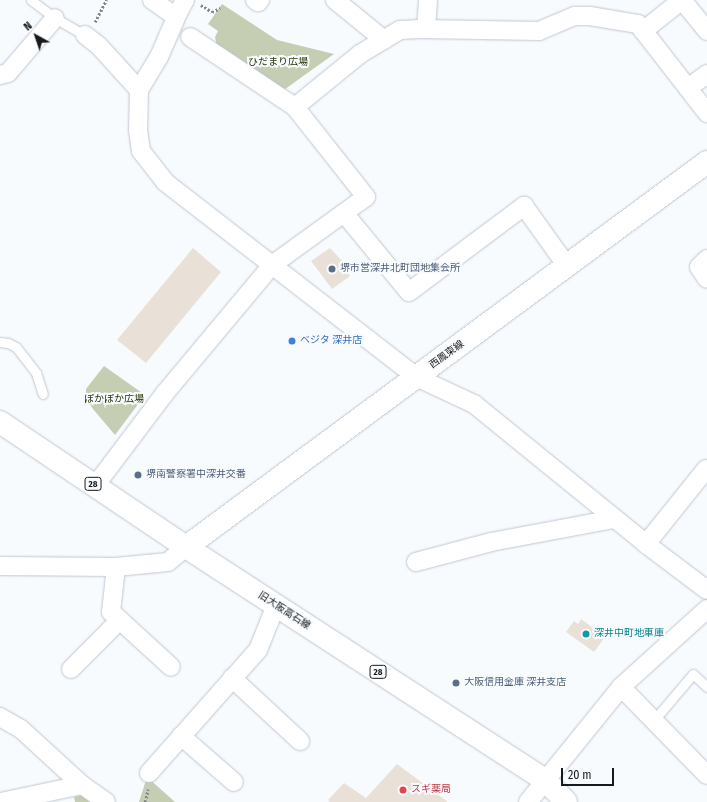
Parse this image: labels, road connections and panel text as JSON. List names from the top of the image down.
{
  "streets": {
    "main road": ["西鳳東線", "28", "旧大阪高石線"]
  },
  "crossings": [
    ["西鳳東線", "旧大阪高石線"]
  ],
  "parks": ["ひだまり広場", "ぽかぽか広場"],
  "places": [
    "堺市営深井北町団地集会所",
    "ベジタ 深井店",
    "堺南警察署中深井交番",
    "深井中町地車庫",
    "大阪信用金庫 深井支店",
    "スギ薬局"
  ],
  "scale_bar": "20 m",
  "north": "top left"
}
